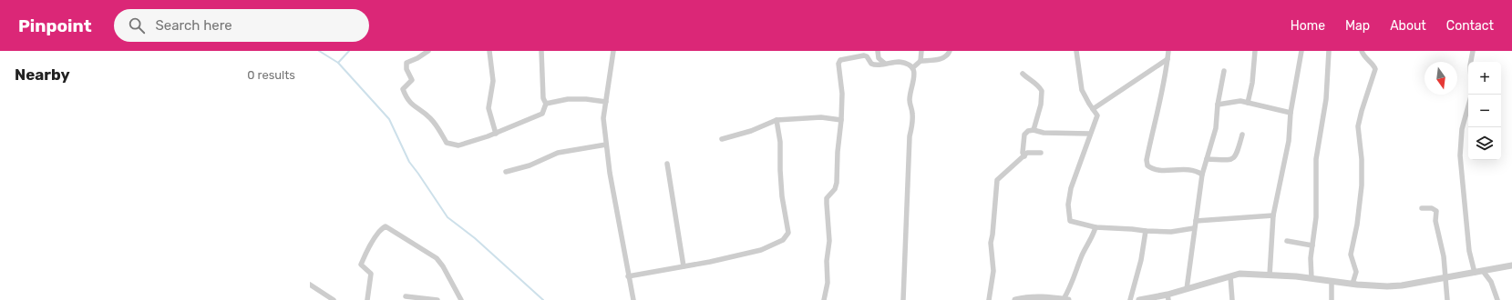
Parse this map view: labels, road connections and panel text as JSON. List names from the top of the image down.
{
  "north": "bottom",
  "page": {
    "header": "Pinpoint",
    "search": "Search here",
    "nav": [
      "Home",
      "Map",
      "About",
      "Contact"
    ],
    "heading": ["Nearby", "0 results"],
    "map_buttons": ["+", "−"]
  }
}
